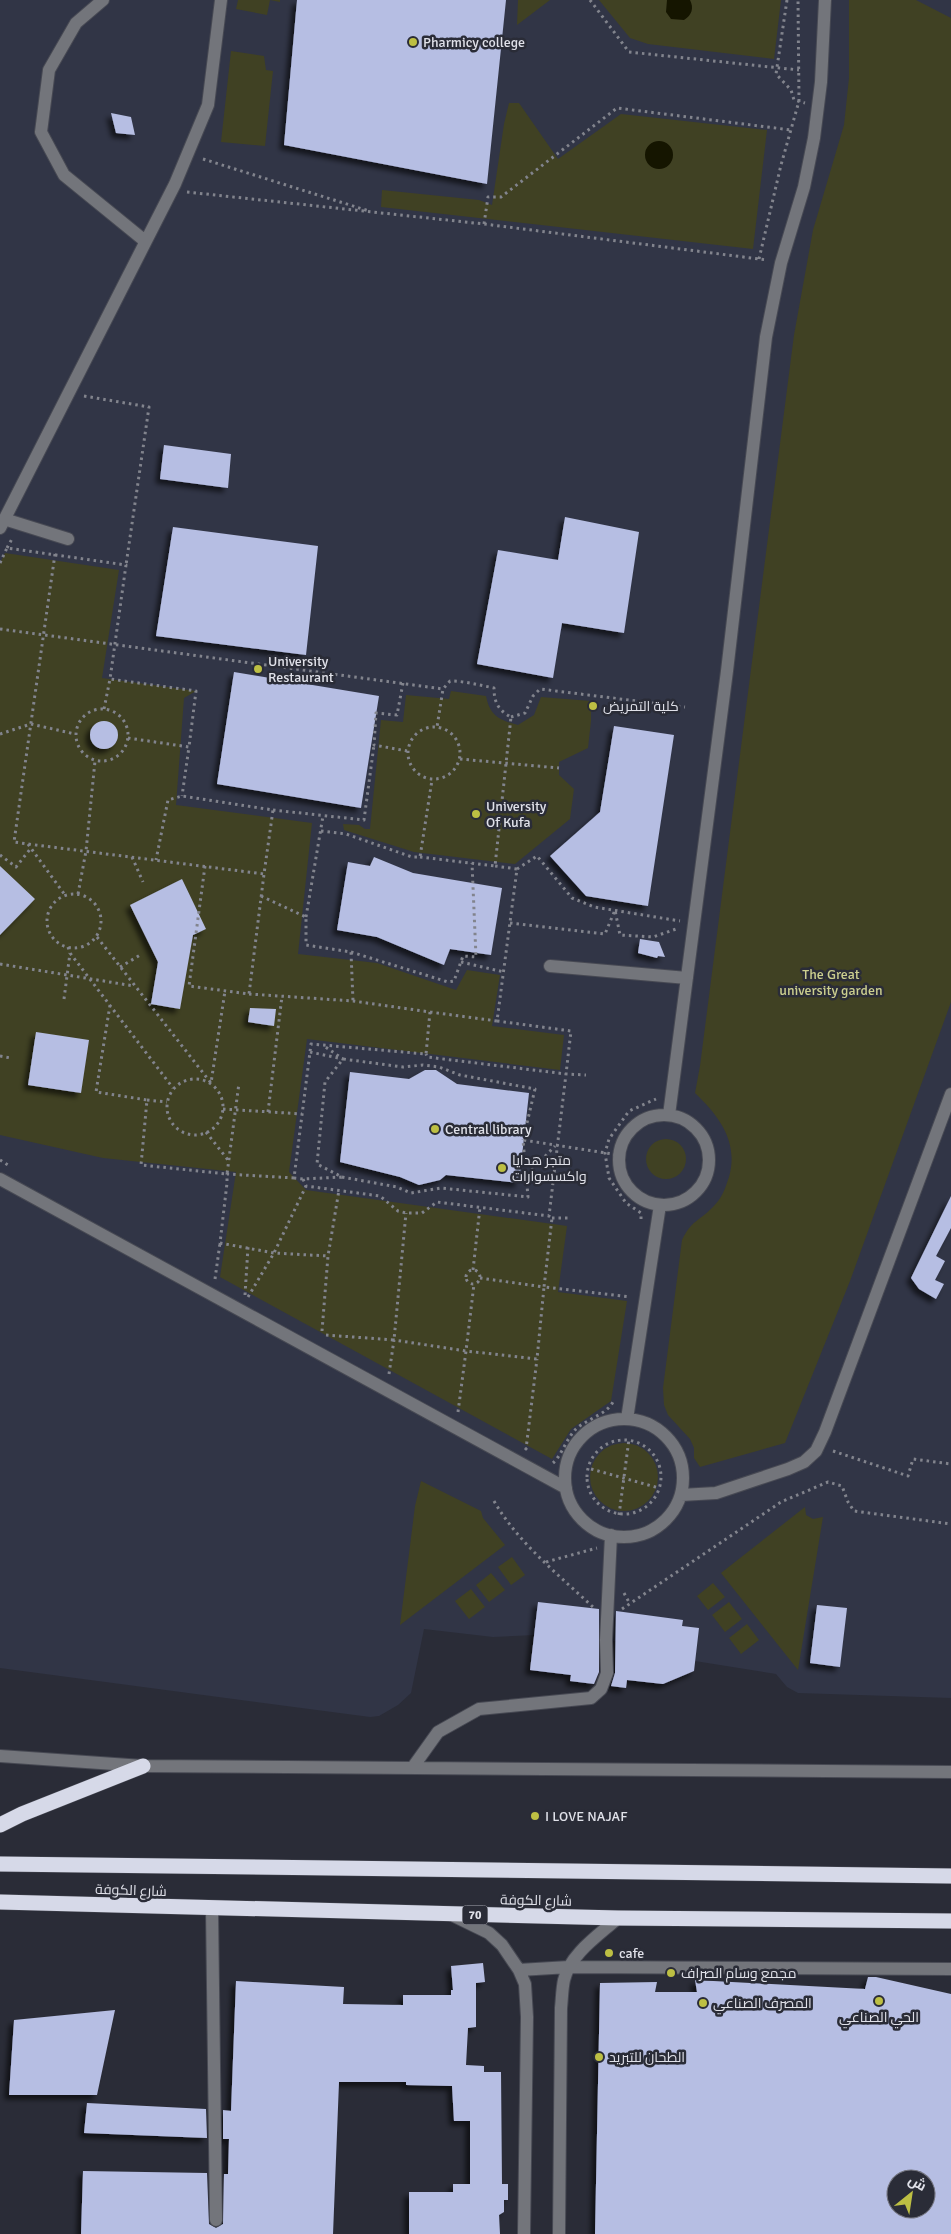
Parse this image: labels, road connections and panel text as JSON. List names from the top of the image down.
{
  "streets": {
    "highway": ["شارع الكوفة", "70"]
  },
  "parks": ["The Great university garden"],
  "places": [
    "Pharmicy college",
    "University Restaurant",
    "كلية التمريض",
    "University Of Kufa",
    "Central library",
    "متجر هدايا واكسسوارات",
    "I LOVE NAJAF",
    "cafe",
    "مجمع وسام الصراف",
    "الحي الصناعي",
    "المصرف الصناعي",
    "الطحان للتبريد"
  ],
  "north": "top right"
}
